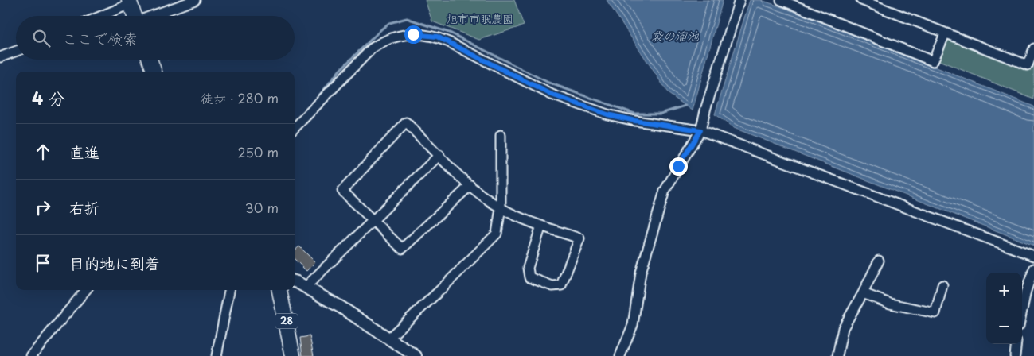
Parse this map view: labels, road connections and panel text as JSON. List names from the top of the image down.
{
  "streets": {
    "main road": ["28"]
  },
  "water": ["袋の溜池"],
  "parks": ["旭市市眠農園"],
  "page": {
    "search": "ここで検索",
    "heading": ["4 分", "徒歩 · 280 m"],
    "list": [
      ["直進", "250 m"],
      ["右折", "30 m"],
      "目的地に到着"
    ],
    "map_buttons": ["+", "−"]
  }
}
